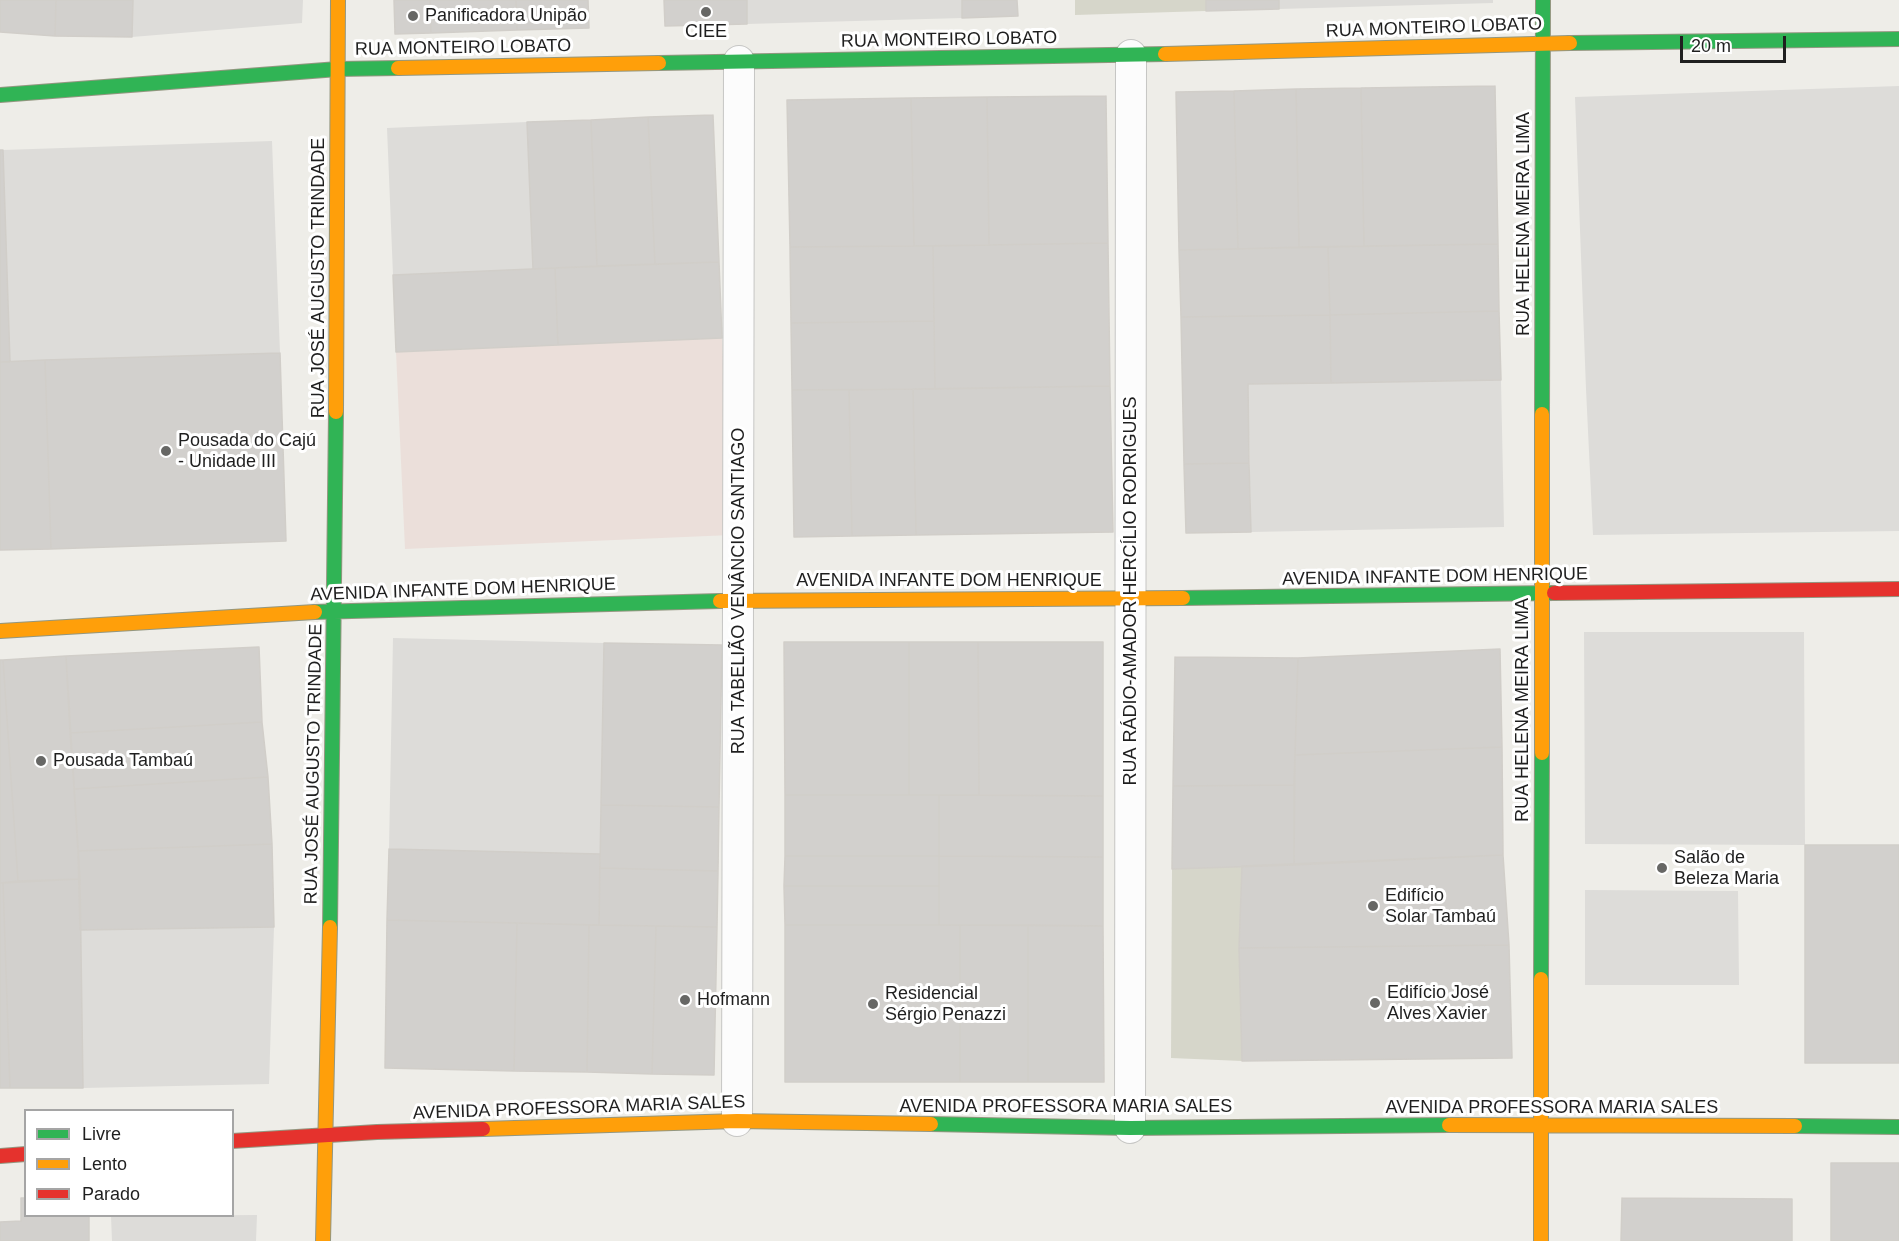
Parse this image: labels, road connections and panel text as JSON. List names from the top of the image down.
{
  "streets": {
    "main road": [
      "RUA MONTEIRO LOBATO",
      "RUA HELENA MEIRA LIMA",
      "RUA JOSÉ AUGUSTO TRINDADE",
      "AVENIDA INFANTE DOM HENRIQUE",
      "AVENIDA PROFESSORA MARIA SALES"
    ],
    "street": ["RUA TABELIÃO VENÂNCIO SANTIAGO", "RUA RÁDIO-AMADOR HERCÍLIO RODRIGUES"]
  },
  "crossings": [
    ["RUA MONTEIRO LOBATO", "RUA HELENA MEIRA LIMA"],
    ["RUA MONTEIRO LOBATO", "RUA JOSÉ AUGUSTO TRINDADE"],
    ["RUA MONTEIRO LOBATO", "RUA TABELIÃO VENÂNCIO SANTIAGO"],
    ["RUA MONTEIRO LOBATO", "RUA RÁDIO-AMADOR HERCÍLIO RODRIGUES"],
    ["RUA HELENA MEIRA LIMA", "AVENIDA INFANTE DOM HENRIQUE"],
    ["RUA HELENA MEIRA LIMA", "AVENIDA PROFESSORA MARIA SALES"],
    ["RUA JOSÉ AUGUSTO TRINDADE", "AVENIDA INFANTE DOM HENRIQUE"],
    ["RUA JOSÉ AUGUSTO TRINDADE", "AVENIDA PROFESSORA MARIA SALES"],
    ["AVENIDA INFANTE DOM HENRIQUE", "RUA TABELIÃO VENÂNCIO SANTIAGO"],
    ["AVENIDA INFANTE DOM HENRIQUE", "RUA RÁDIO-AMADOR HERCÍLIO RODRIGUES"],
    ["RUA TABELIÃO VENÂNCIO SANTIAGO", "AVENIDA PROFESSORA MARIA SALES"],
    ["RUA RÁDIO-AMADOR HERCÍLIO RODRIGUES", "AVENIDA PROFESSORA MARIA SALES"]
  ],
  "places": [
    "CIEE",
    "Panificadora Unipão",
    "Pousada do Cajú - Unidade III",
    "Pousada Tambaú",
    "Salão de Beleza Maria",
    "Edifício Solar Tambaú",
    "Hofmann",
    "Edifício José Alves Xavier",
    "Residencial Sérgio Penazzi"
  ],
  "legend": ["Livre", "Lento", "Parado"],
  "scale_bar": "20 m"
}
